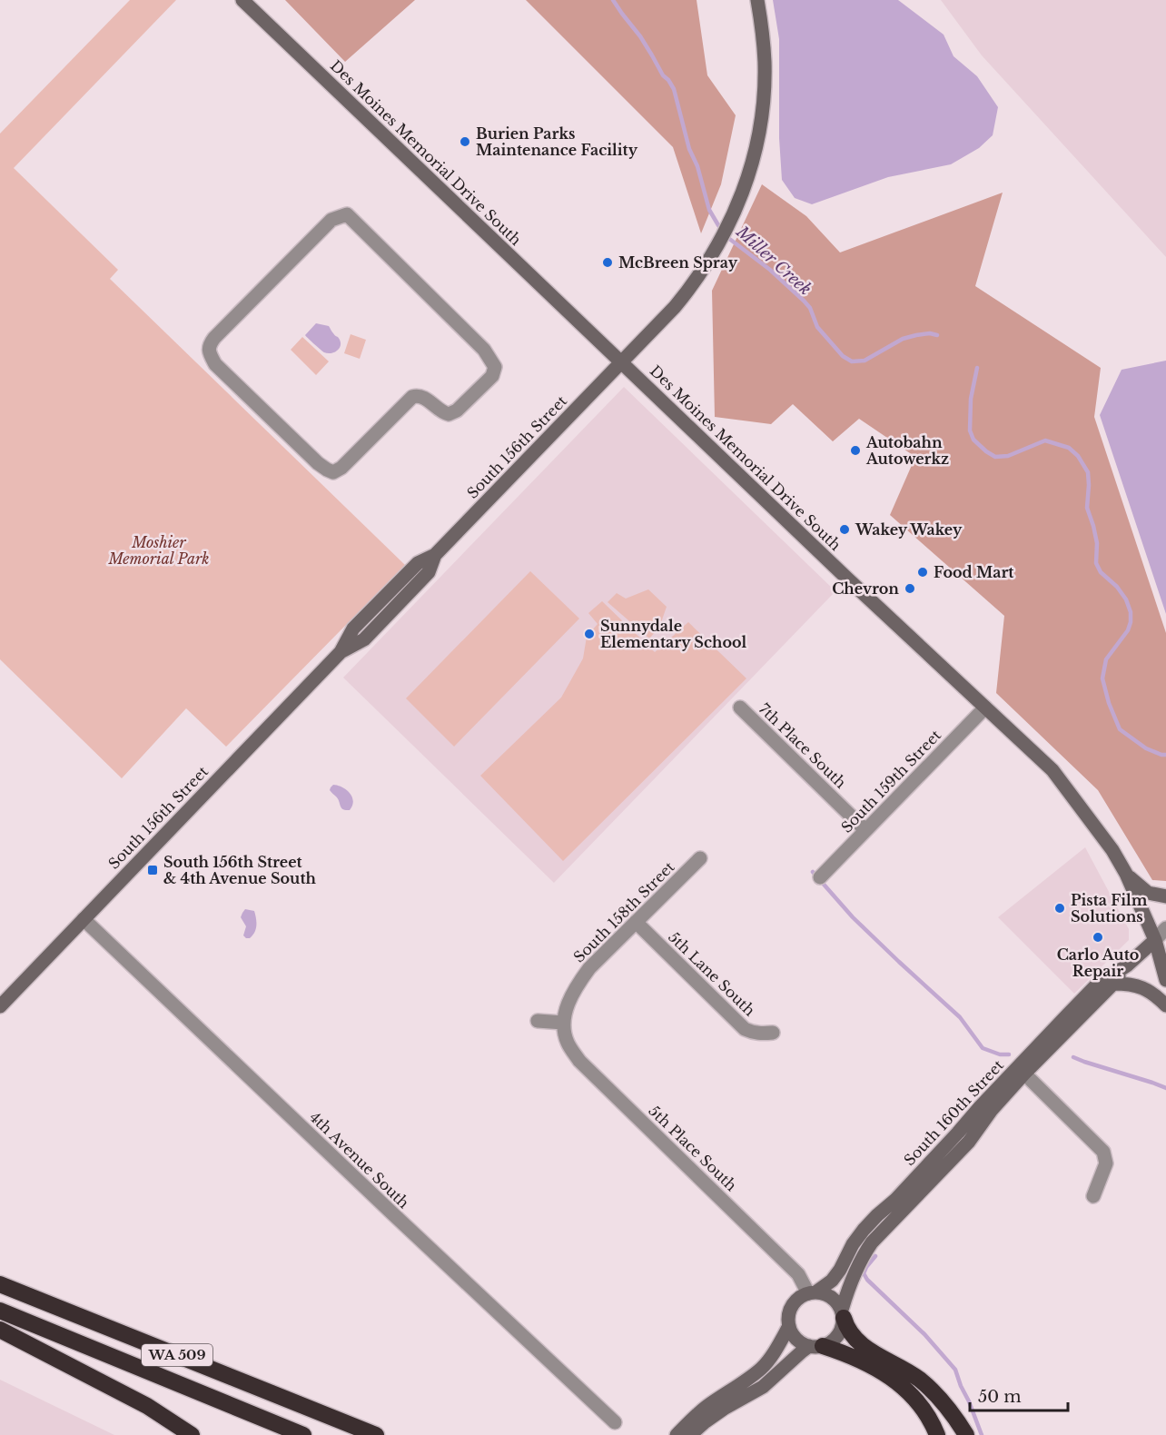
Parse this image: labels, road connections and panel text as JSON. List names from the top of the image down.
{
  "streets": {
    "highway": ["WA 509"],
    "main road": ["Des Moines Memorial Drive South", "South 156th Street", "South 160th Street"],
    "street": [
      "7th Place South",
      "South 159th Street",
      "South 158th Street",
      "5th Lane South",
      "5th Place South",
      "4th Avenue South"
    ]
  },
  "crossings": [
    ["Des Moines Memorial Drive South", "South 156th Street"],
    ["Des Moines Memorial Drive South", "South 159th Street"],
    ["Des Moines Memorial Drive South", "South 160th Street"],
    ["South 156th Street", "4th Avenue South"],
    ["7th Place South", "South 159th Street"],
    ["South 158th Street", "5th Lane South"],
    ["South 158th Street", "5th Place South"],
    ["South 160th Street", "5th Place South"]
  ],
  "water": ["Miller Creek"],
  "parks": ["Moshier Memorial Park"],
  "places": {
    "other": [
      "Burien Parks Maintenance Facility",
      "McBreen Spray",
      "Autobahn Autowerkz",
      "Wakey Wakey",
      "Food Mart",
      "Chevron",
      "Sunnydale Elementary School",
      "Pista Film Solutions",
      "Carlo Auto Repair"
    ],
    "transit": ["South 156th Street & 4th Avenue South"]
  },
  "scale_bar": "50 m"
}
